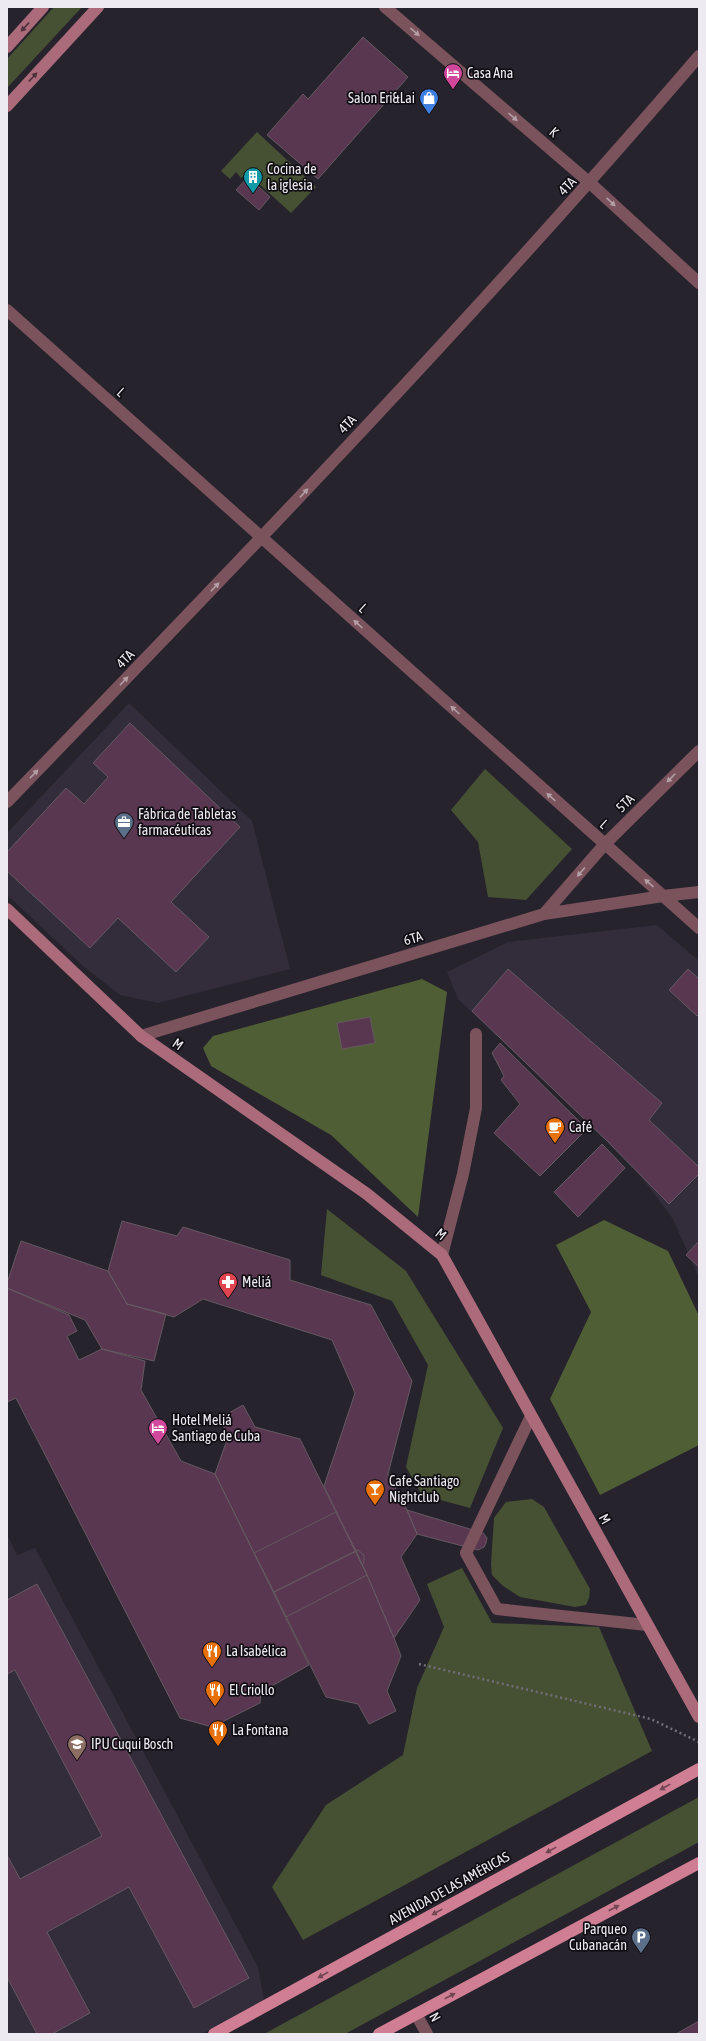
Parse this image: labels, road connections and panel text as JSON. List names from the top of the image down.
{
  "streets": {
    "main road": ["AVENIDA DE LAS AMÉRICAS"],
    "street": [
      "K",
      "4TA",
      "L",
      "5TA",
      "6TA",
      "M",
      "N"
    ]
  },
  "crossings": [
    ["K", "4TA"],
    ["4TA", "L"],
    ["L", "5TA"],
    ["L", "6TA"],
    ["5TA", "6TA"],
    ["6TA", "M"]
  ],
  "one_way": [
    "K",
    "4TA",
    "L",
    "5TA"
  ],
  "places": {
    "hotel": ["Casa Ana", "Hotel Meliá Santiago de Cuba"],
    "shop": ["Salon Eri&Lai"],
    "building": ["Cocina de la iglesia"],
    "office": ["Fábrica de Tabletas farmacéuticas"],
    "cafe": ["Café"],
    "pharmacy": ["Meliá"],
    "bar": ["Cafe Santiago Nightclub"],
    "restaurant": ["La Isabélica", "El Criollo", "La Fontana"],
    "school or university": ["IPU Cuqui Bosch"],
    "parking": ["Parqueo Cubanacán"]
  }
}
